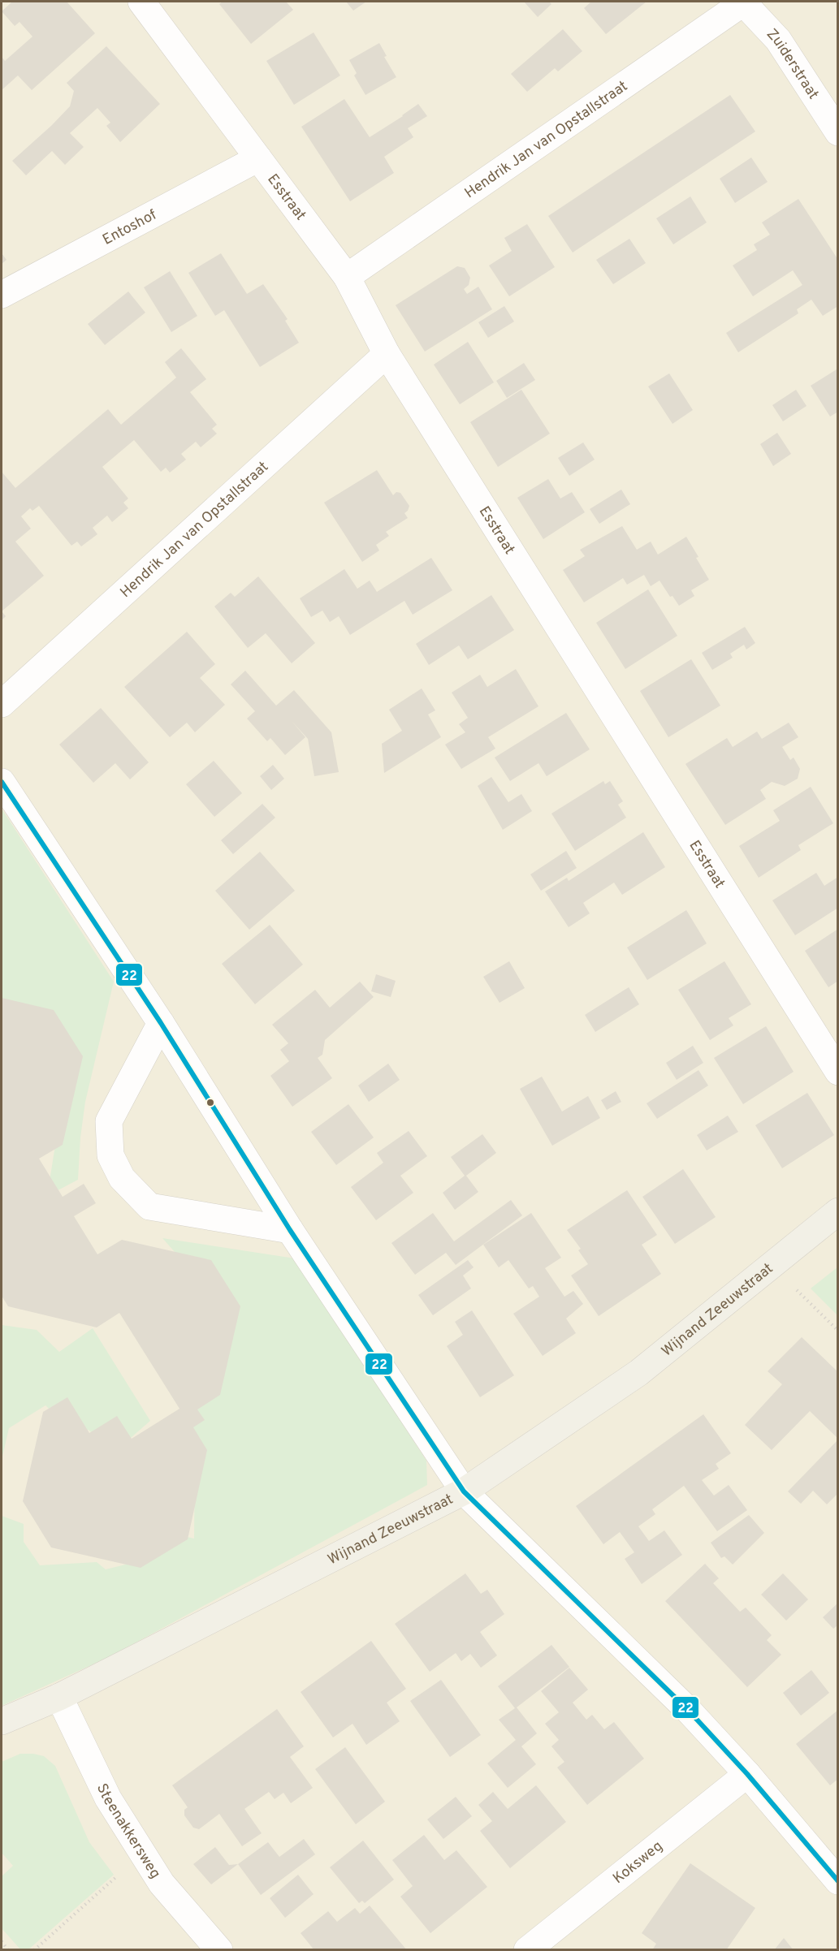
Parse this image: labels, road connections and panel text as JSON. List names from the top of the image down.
{
  "streets": {
    "main road": ["Wijnand Zeeuwstraat"],
    "street": [
      "Zuiderstraat",
      "Hendrik Jan van Opstallstraat",
      "Esstraat",
      "Entoshof",
      "Steenakkersweg",
      "Koksweg"
    ]
  },
  "crossings": [
    ["Zuiderstraat", "Hendrik Jan van Opstallstraat"],
    ["Hendrik Jan van Opstallstraat", "Esstraat"],
    ["Esstraat", "Entoshof"],
    ["Wijnand Zeeuwstraat", "Steenakkersweg"]
  ],
  "lines": ["transit line 22"]
}
